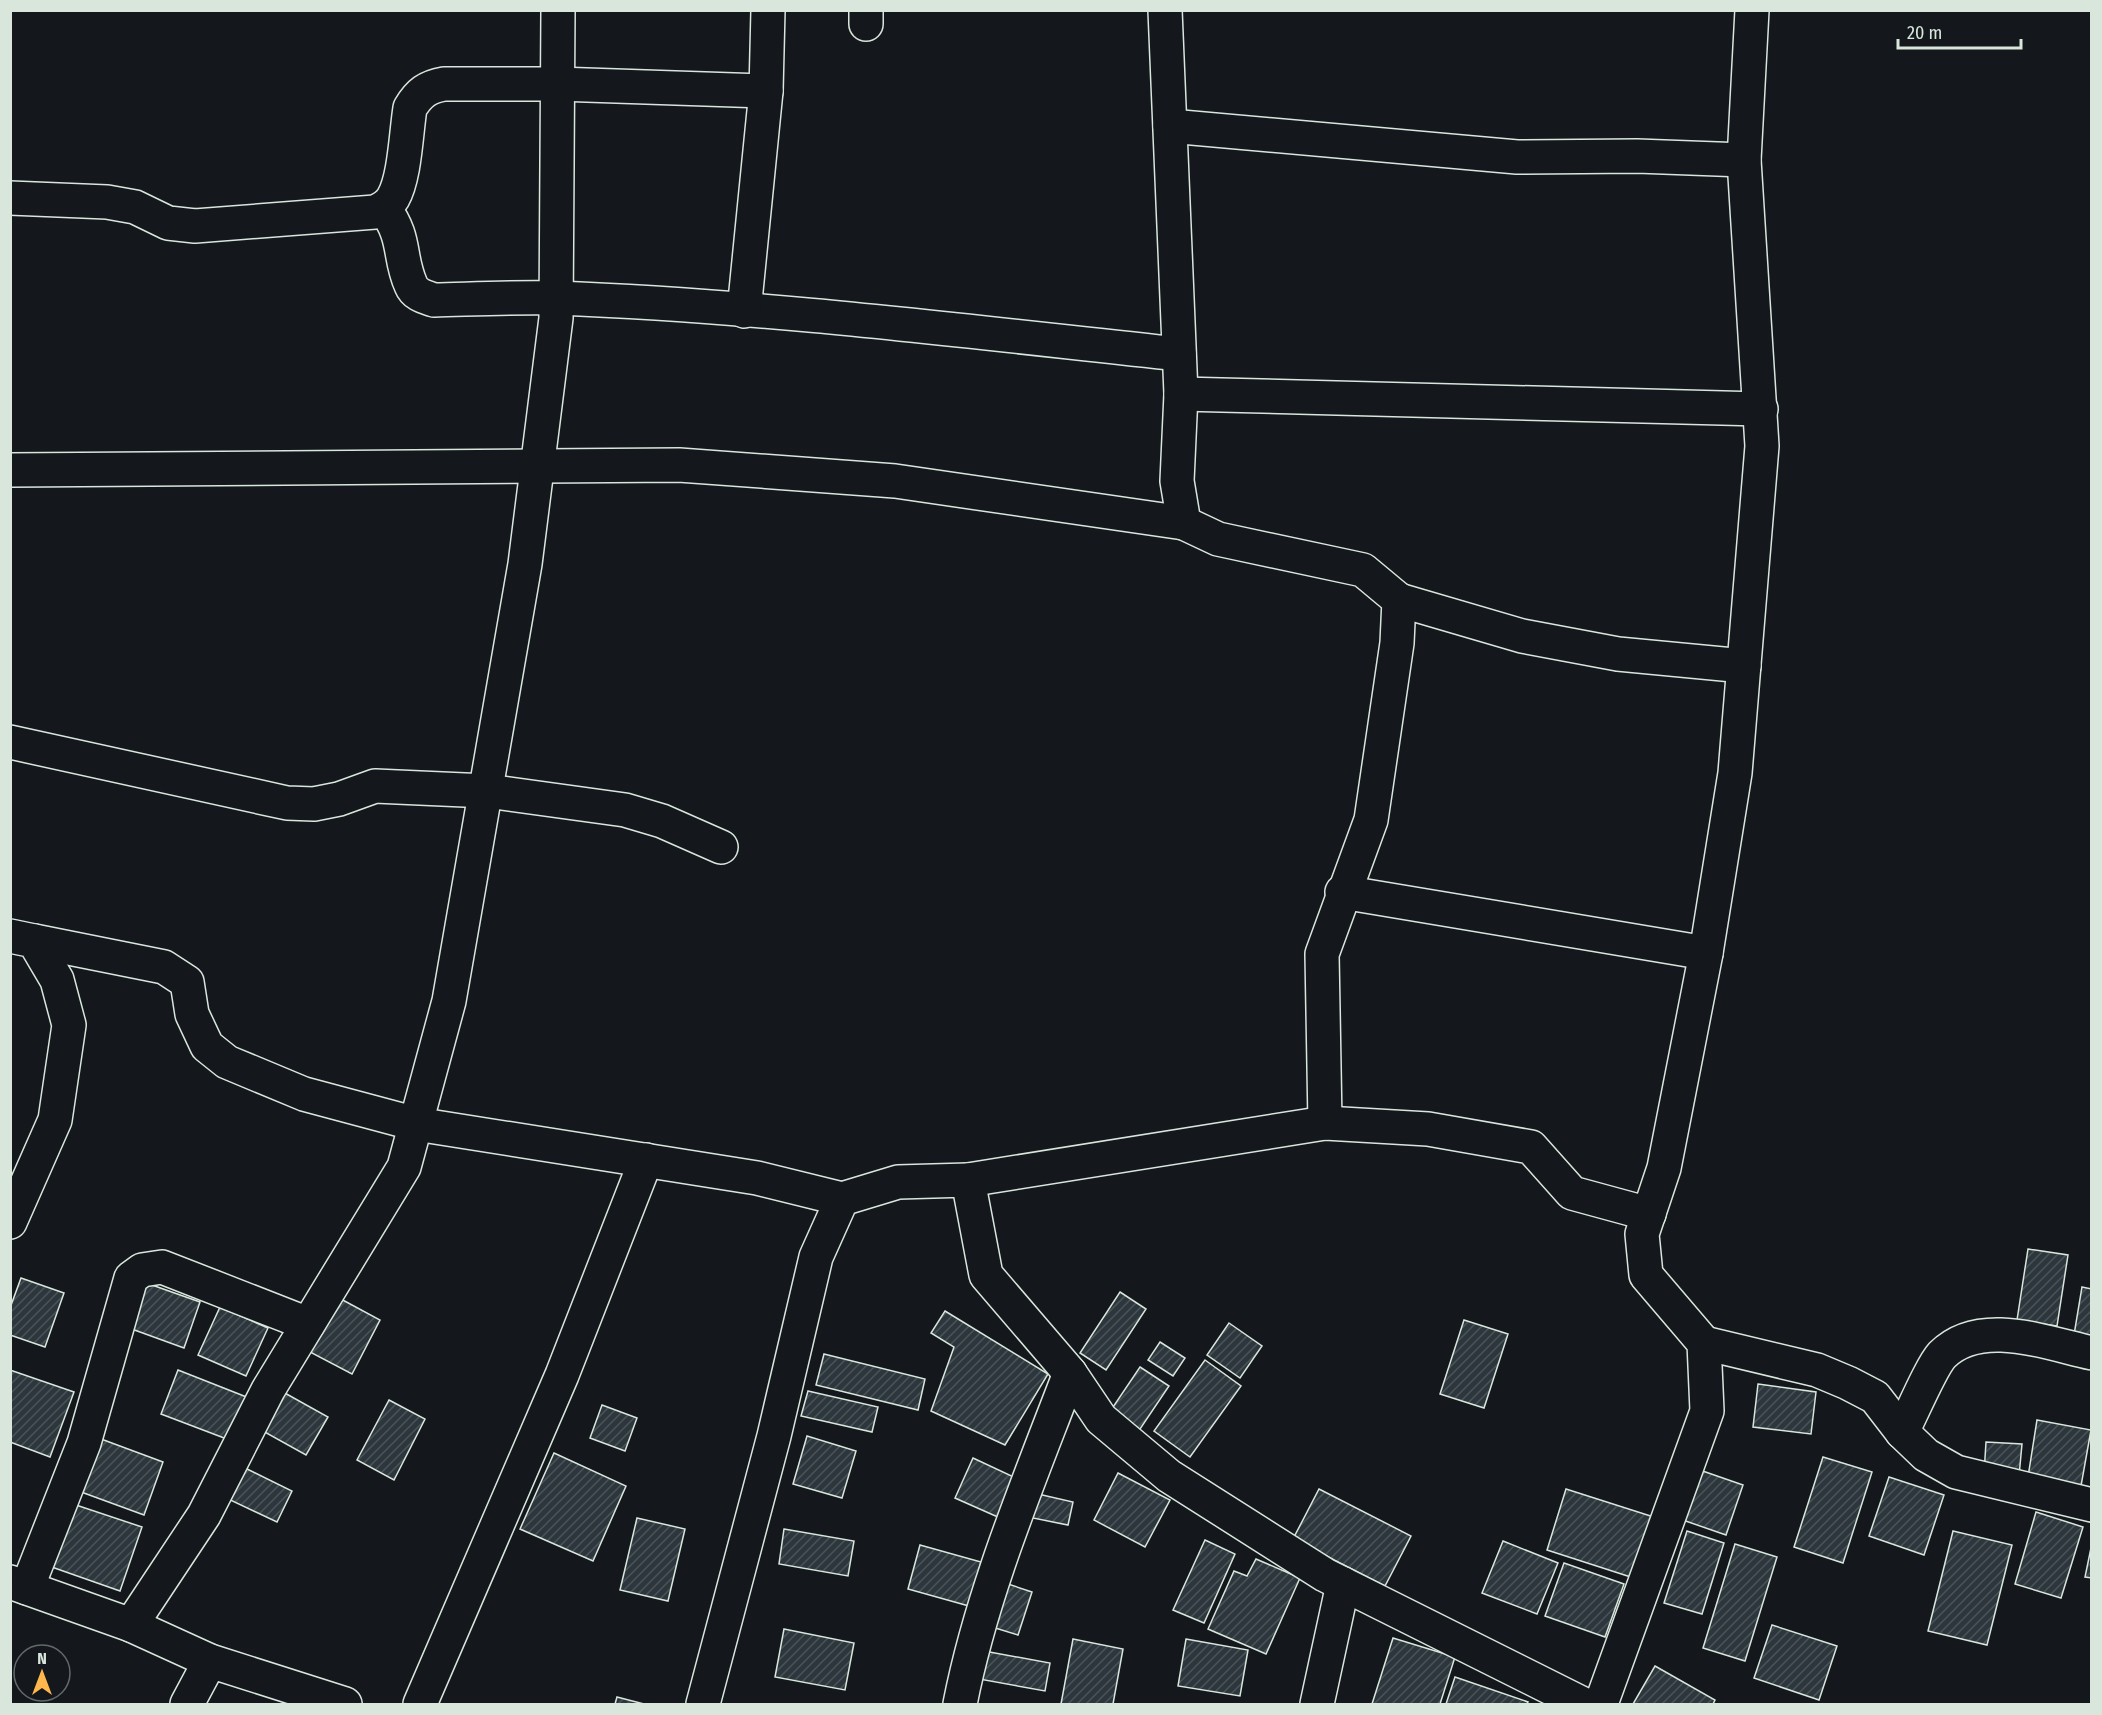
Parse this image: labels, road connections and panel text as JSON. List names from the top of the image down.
{
  "scale_bar": "20 m",
  "north": "top"
}
